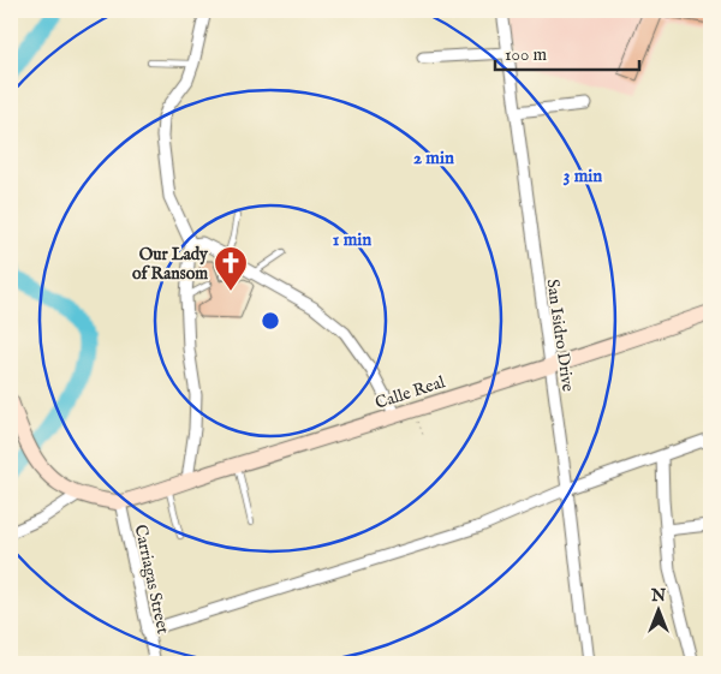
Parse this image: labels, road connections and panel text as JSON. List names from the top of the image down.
{
  "streets": {
    "street": ["San Isidro Drive", "Calle Real", "Carriagas Street"]
  },
  "crossings": [
    ["San Isidro Drive", "Calle Real"],
    ["Calle Real", "Carriagas Street"]
  ],
  "places": {
    "church": ["Our Lady of Ransom"]
  },
  "scale_bar": "100 m",
  "north": "top",
  "rings": ["2 min", "3 min", "1 min"]
}
